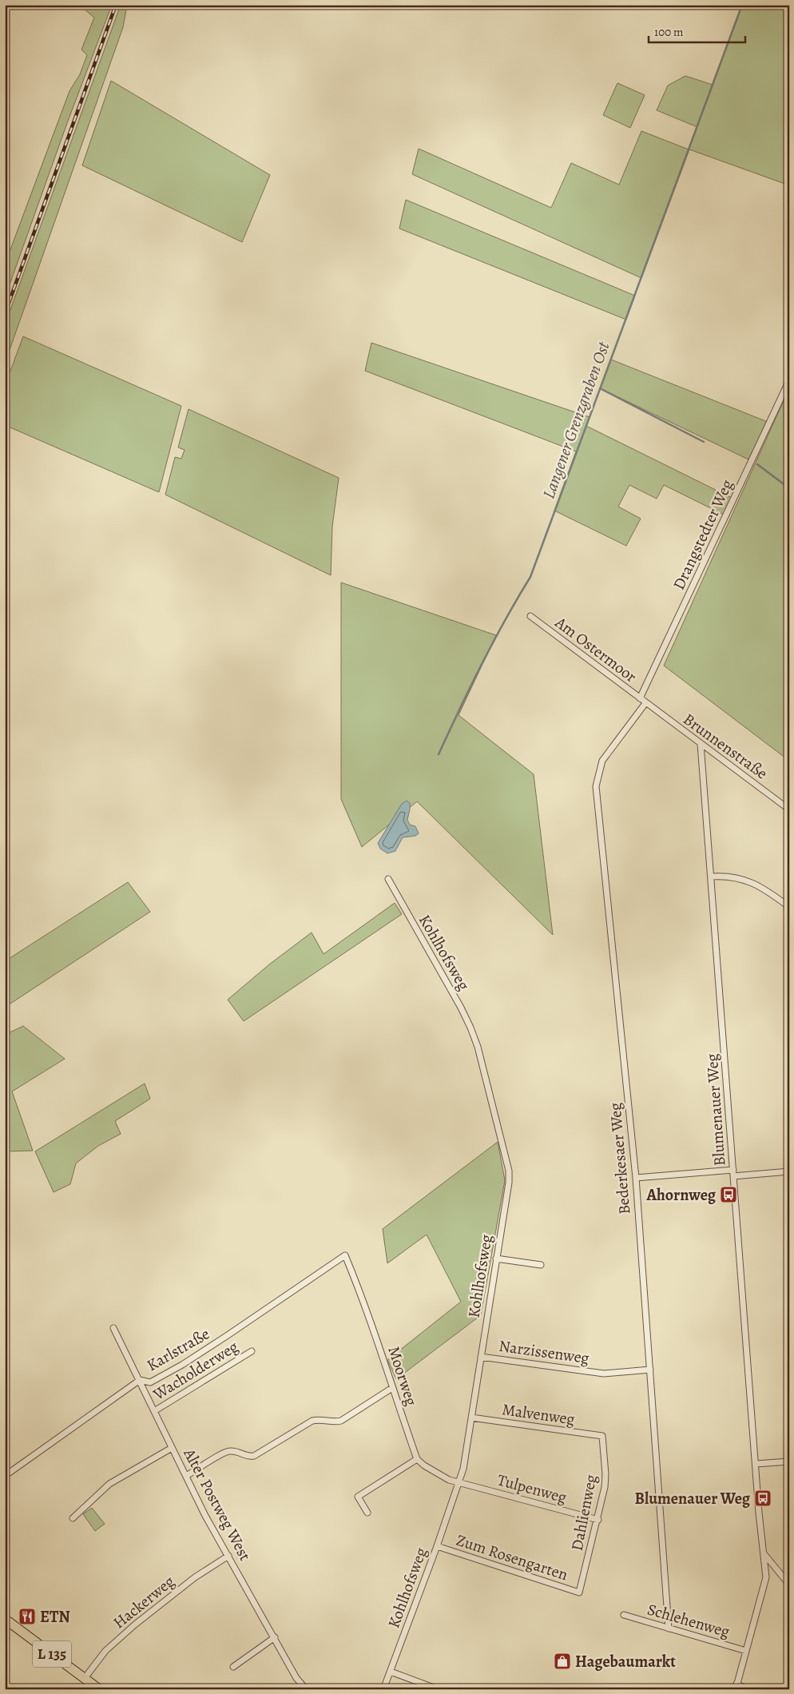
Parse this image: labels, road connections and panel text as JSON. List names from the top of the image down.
{
  "streets": {
    "main road": ["L 135"],
    "street": [
      "Drangstedter Weg",
      "Am Ostermoor",
      "Brunnenstraße",
      "Kohlhofsweg",
      "Blumenauer Weg",
      "Bederkesaer Weg",
      "Karlstraße",
      "Narzissenweg",
      "Wacholderweg",
      "Moorweg",
      "Malvenweg",
      "Tulpenweg",
      "Alter Postweg West",
      "Dahlienweg",
      "Zum Rosengarten",
      "Hackerweg",
      "Schlehenweg"
    ]
  },
  "crossings": [
    ["Drangstedter Weg", "Am Ostermoor"],
    ["Am Ostermoor", "Brunnenstraße"],
    ["Am Ostermoor", "Bederkesaer Weg"],
    ["Brunnenstraße", "Blumenauer Weg"],
    ["Brunnenstraße", "Bederkesaer Weg"],
    ["Kohlhofsweg", "Narzissenweg"],
    ["Kohlhofsweg", "Malvenweg"],
    ["Kohlhofsweg", "Tulpenweg"],
    ["Kohlhofsweg", "Zum Rosengarten"],
    ["Blumenauer Weg", "Schlehenweg"],
    ["Bederkesaer Weg", "Narzissenweg"],
    ["Bederkesaer Weg", "Schlehenweg"],
    ["Karlstraße", "Moorweg"],
    ["Karlstraße", "Alter Postweg West"],
    ["Wacholderweg", "Alter Postweg West"],
    ["Malvenweg", "Dahlienweg"],
    ["Tulpenweg", "Dahlienweg"],
    ["Alter Postweg West", "Hackerweg"],
    ["Dahlienweg", "Zum Rosengarten"],
    ["Hackerweg", "L 135"]
  ],
  "water": ["Langener Grenzgraben Ost"],
  "places": {
    "bus stop": ["Ahornweg", "Blumenauer Weg"],
    "restaurant": ["ETN"],
    "shop": ["Hagebaumarkt"]
  },
  "scale_bar": "100 m"
}
